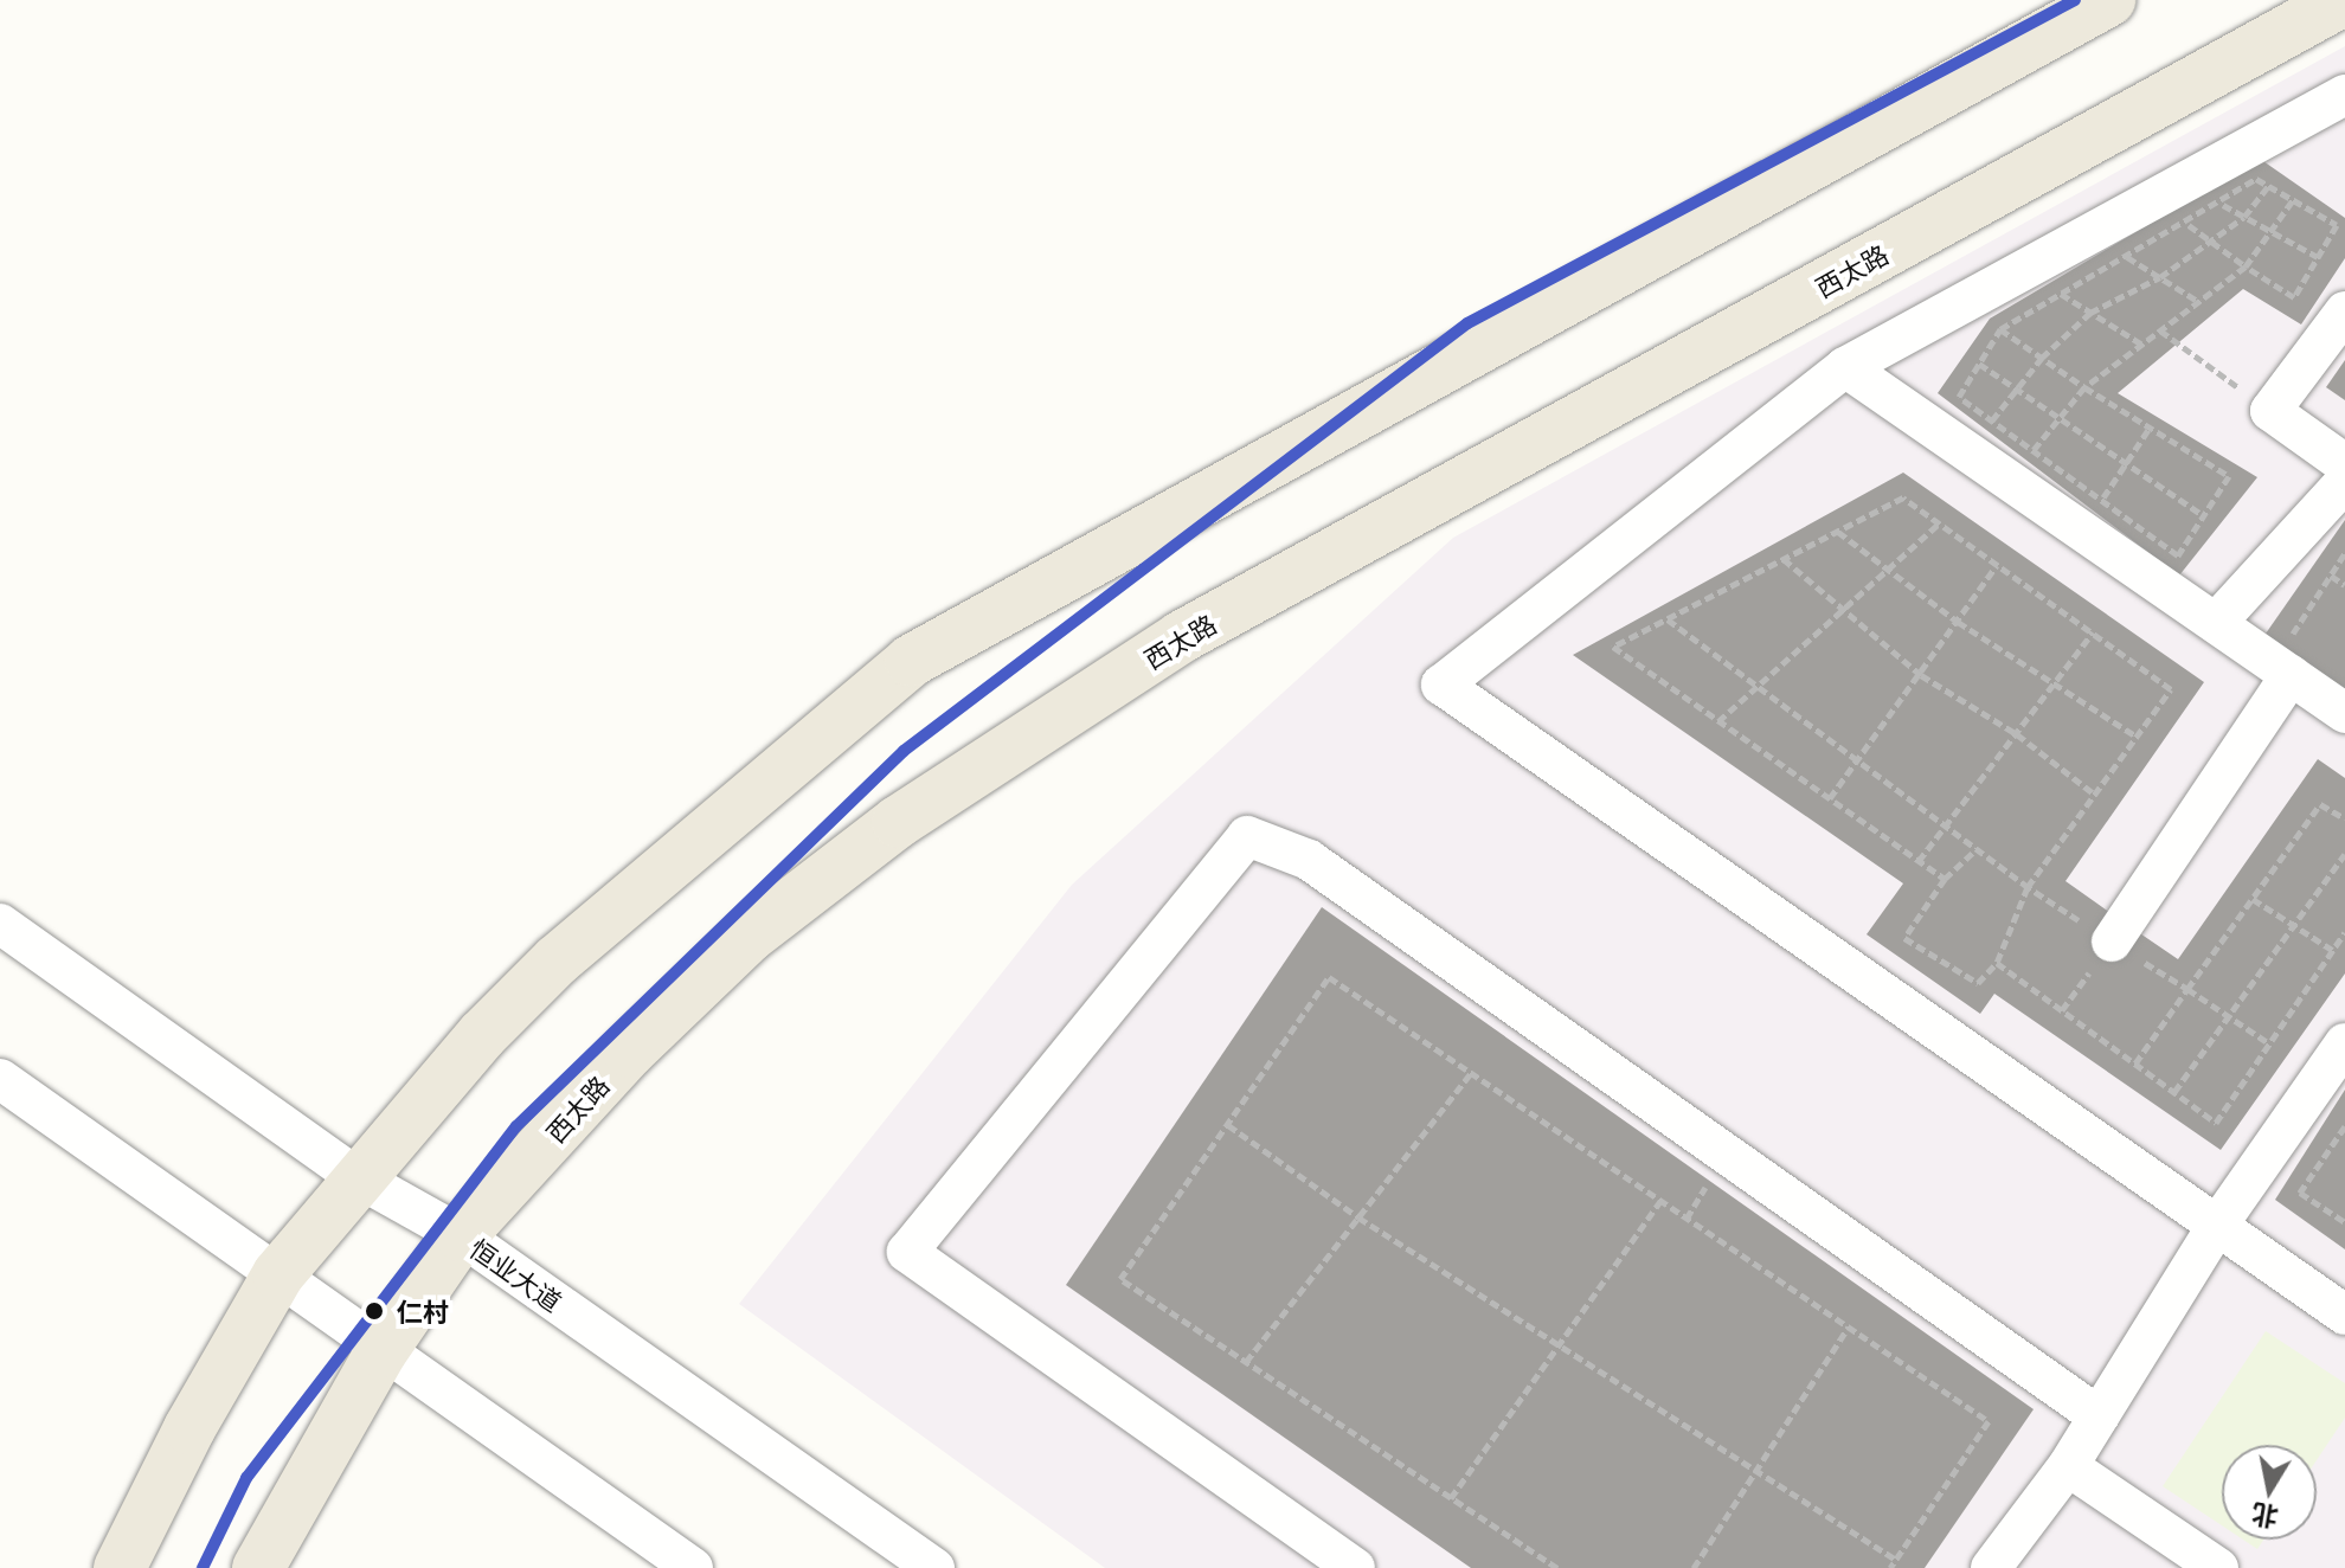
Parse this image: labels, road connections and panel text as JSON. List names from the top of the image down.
{
  "streets": {
    "main road": ["西太路"],
    "street": ["恒业大道"]
  },
  "crossings": [
    ["西太路", "恒业大道"]
  ],
  "places": ["仁村"],
  "north": "bottom"
}
